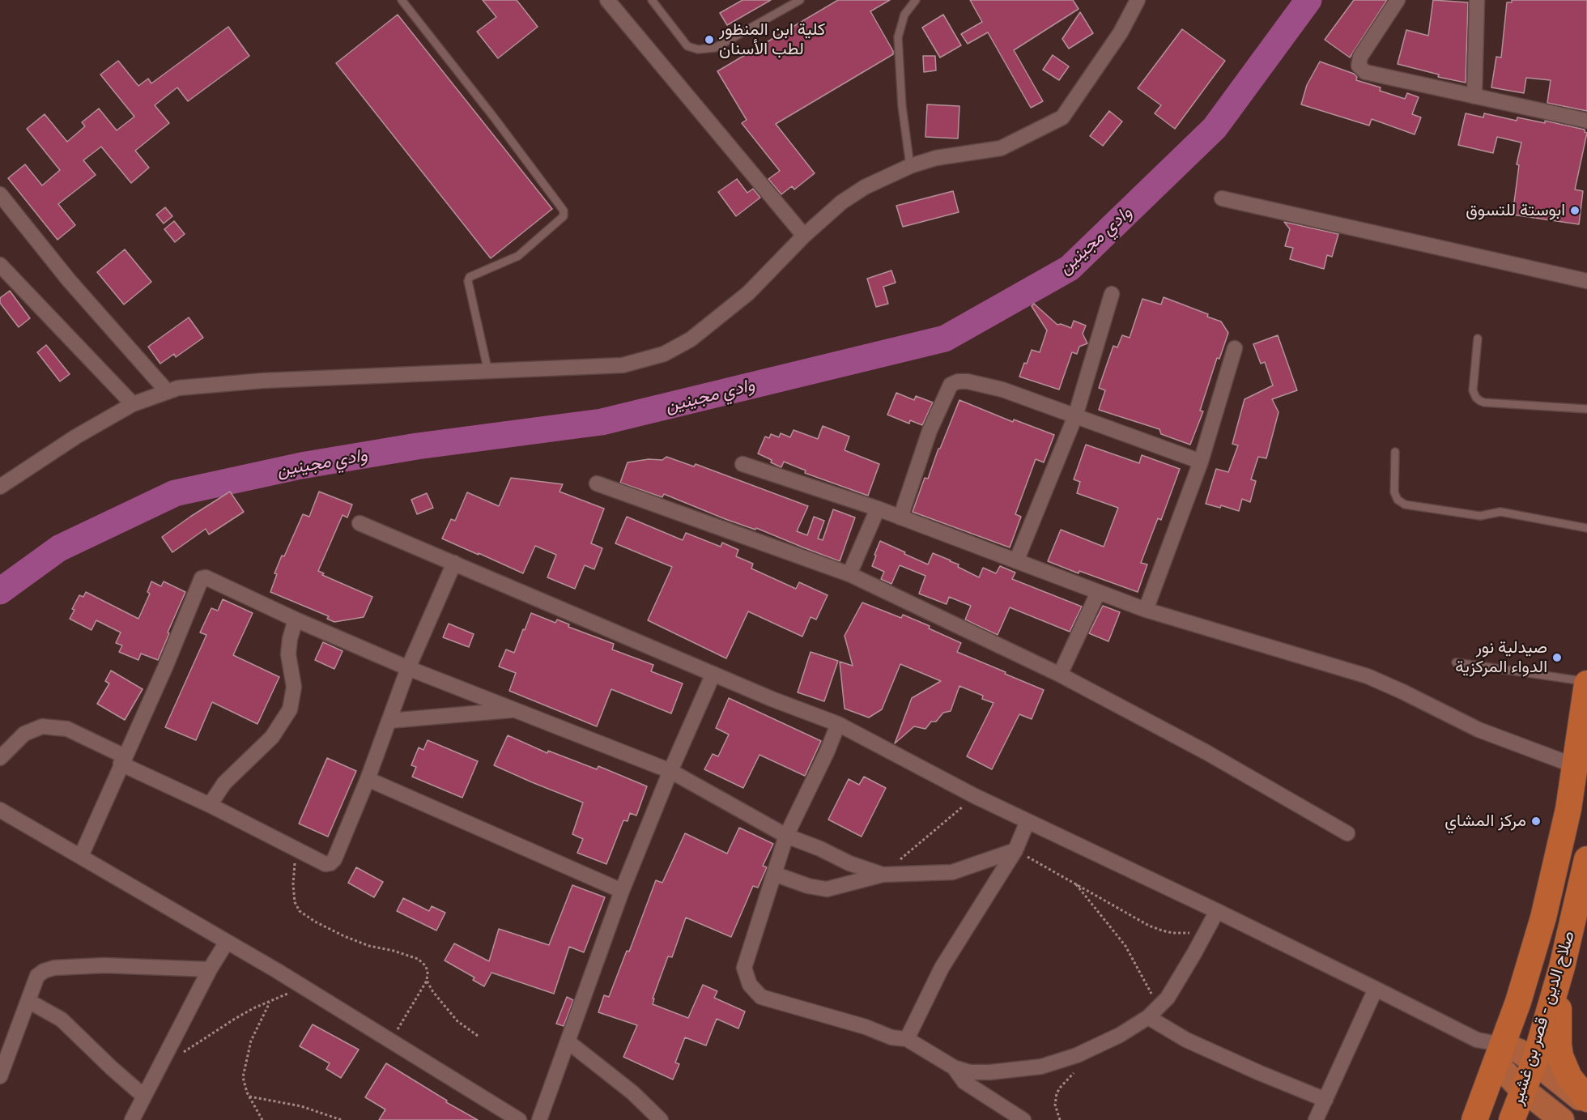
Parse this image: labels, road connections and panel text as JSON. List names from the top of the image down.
{
  "streets": {
    "highway": ["صلاح الدين - قصر بن غشير"]
  },
  "water": ["وادي مجينين"],
  "places": [
    "كلية ابن المنظور لطب الأسنان",
    "ابوستة للتسوق",
    "صيدلية نور الدواء المركزية",
    "مركز المشاي"
  ]
}
